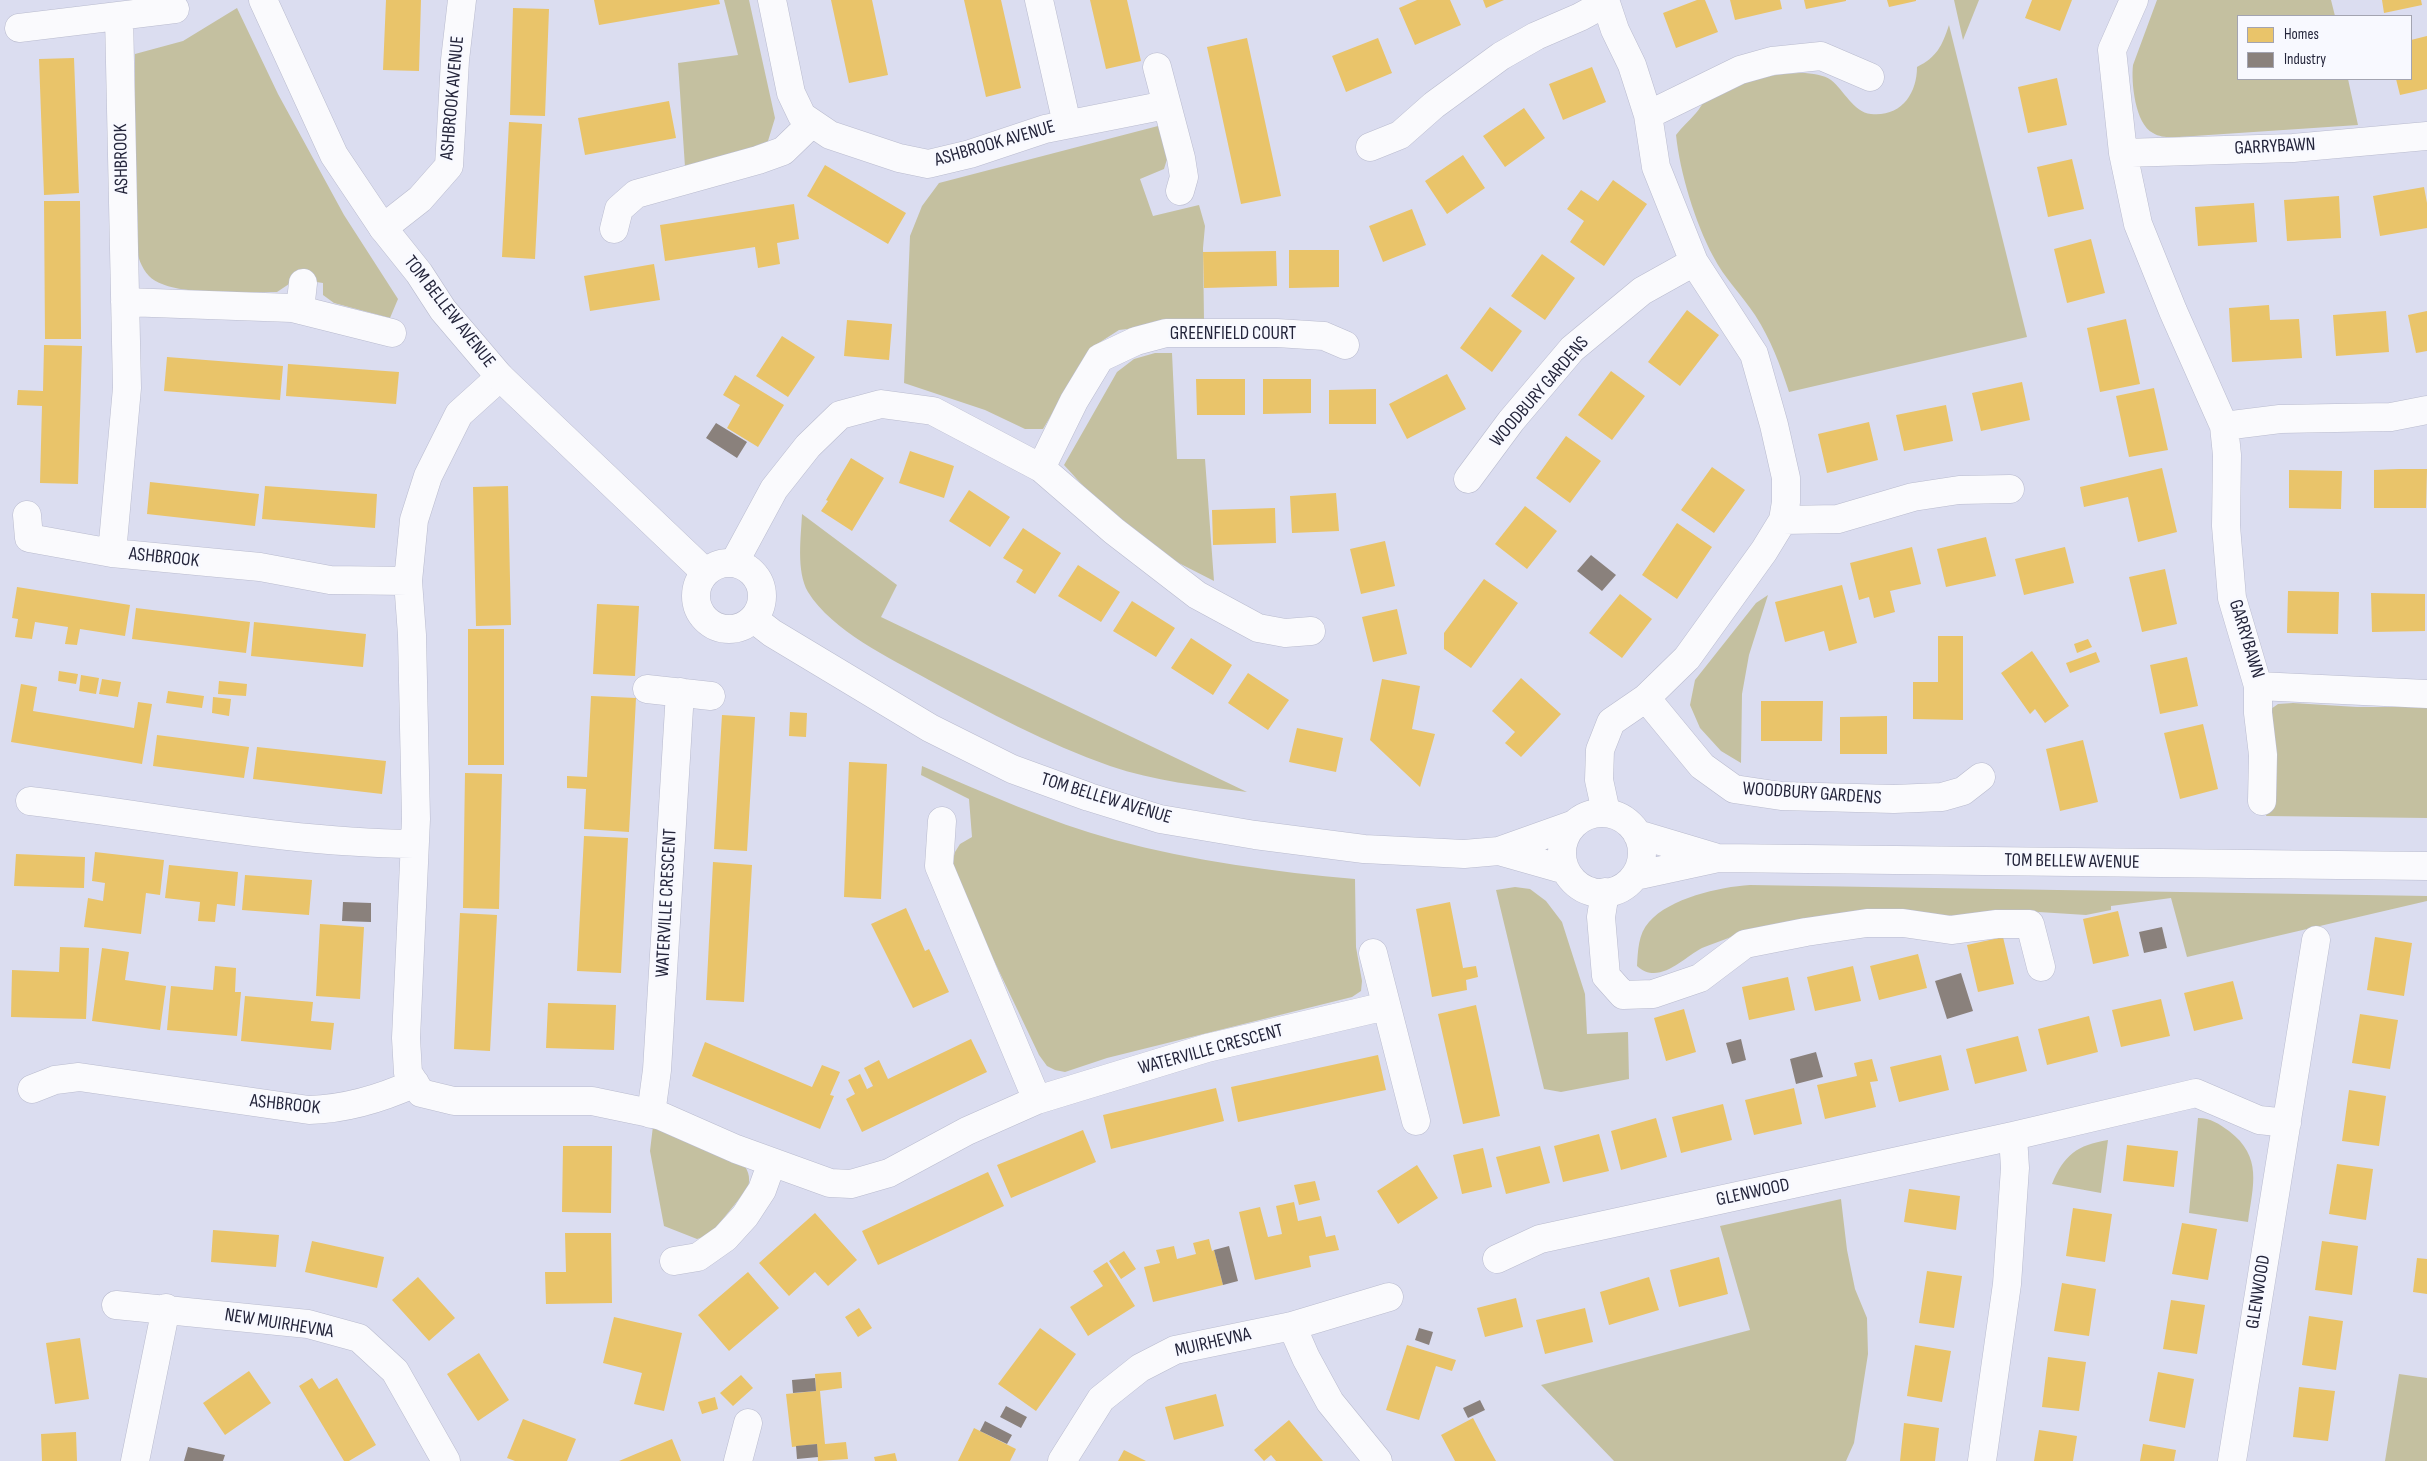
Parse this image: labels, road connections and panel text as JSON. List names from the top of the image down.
{
  "streets": {
    "street": [
      "ASHBROOK AVENUE",
      "GARRYBAWN",
      "ASHBROOK",
      "TOM BELLEW AVENUE",
      "GREENFIELD COURT",
      "WOODBURY GARDENS",
      "WATERVILLE CRESCENT",
      "GLENWOOD",
      "NEW MUIRHEVNA",
      "MUIRHEVNA"
    ]
  },
  "crossings": [
    ["ASHBROOK AVENUE", "TOM BELLEW AVENUE"],
    ["ASHBROOK", "WATERVILLE CRESCENT"]
  ],
  "legend": ["Homes", "Industry"]
}
